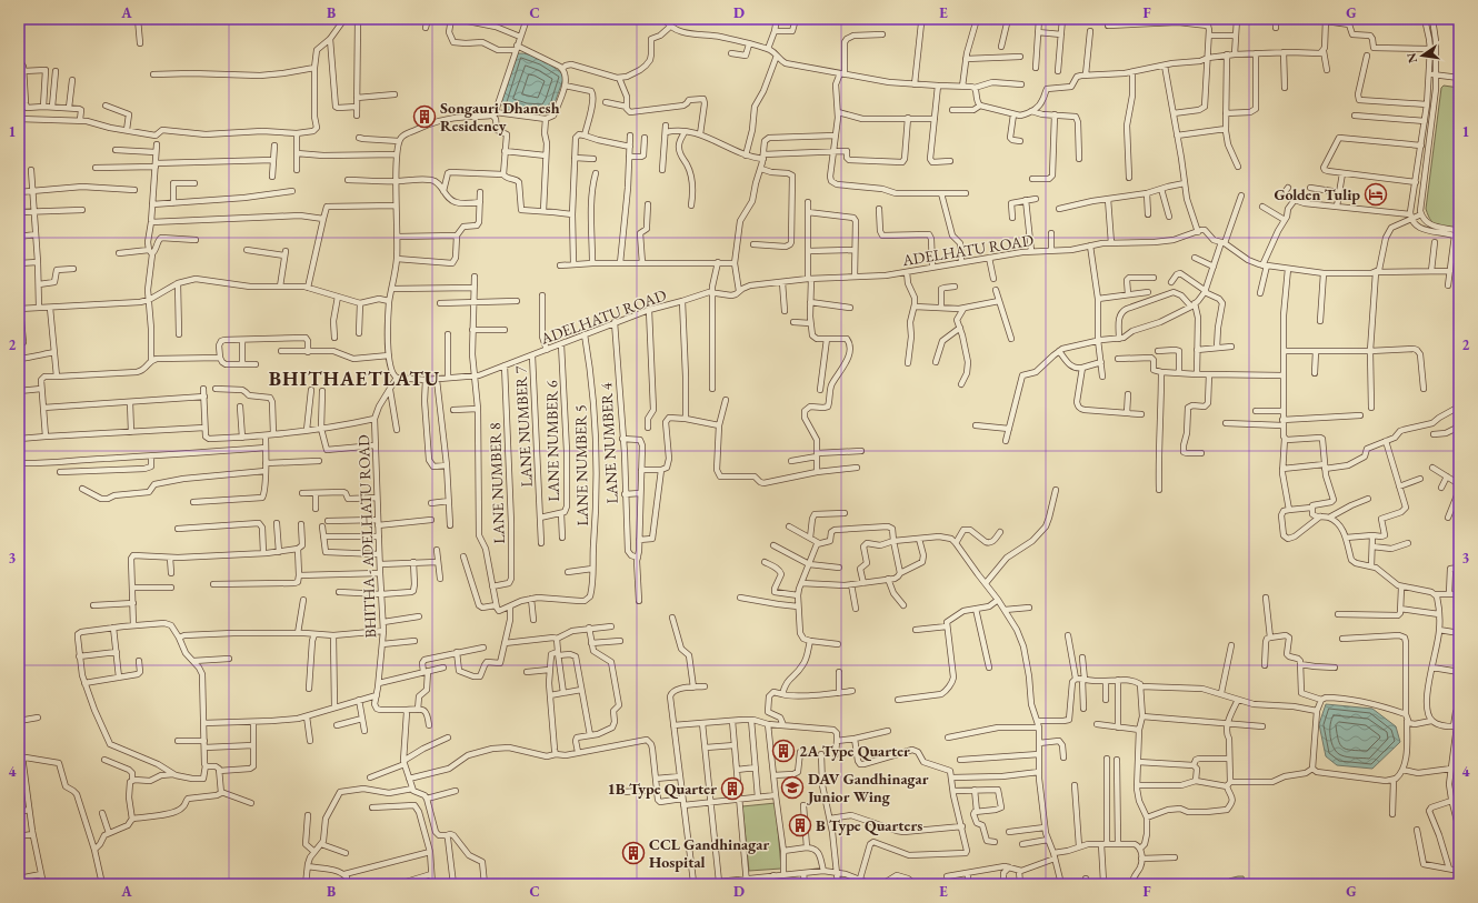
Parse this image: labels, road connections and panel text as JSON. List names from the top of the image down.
{
  "streets": {
    "street": [
      "ADELHATU ROAD",
      "LANE NUMBER 7",
      "LANE NUMBER 6",
      "LANE NUMBER 4",
      "LANE NUMBER 5",
      "LANE NUMBER 8",
      "BHITHA - ADELHATU ROAD"
    ]
  },
  "crossings": [
    ["ADELHATU ROAD", "LANE NUMBER 7"],
    ["ADELHATU ROAD", "LANE NUMBER 6"],
    ["ADELHATU ROAD", "LANE NUMBER 4"],
    ["ADELHATU ROAD", "LANE NUMBER 5"],
    ["ADELHATU ROAD", "LANE NUMBER 8"],
    ["ADELHATU ROAD", "BHITHA - ADELHATU ROAD"],
    ["LANE NUMBER 7", "LANE NUMBER 6"]
  ],
  "districts": ["BHITHAETLATU"],
  "places": {
    "building": [
      "Songauri Dhanesh Residency",
      "2A Type Quarter",
      "1B Type Quarter",
      "B Type Quarters",
      "CCL Gandhinagar Hospital"
    ],
    "hotel": ["Golden Tulip"],
    "school or university": ["DAV Gandhinagar Junior Wing"]
  },
  "north": "left",
  "grid": {
    "columns": [
      "A",
      "B",
      "C",
      "D",
      "E",
      "F",
      "G"
    ],
    "rows": [
      "1",
      "2",
      "3",
      "4"
    ]
  }
}
